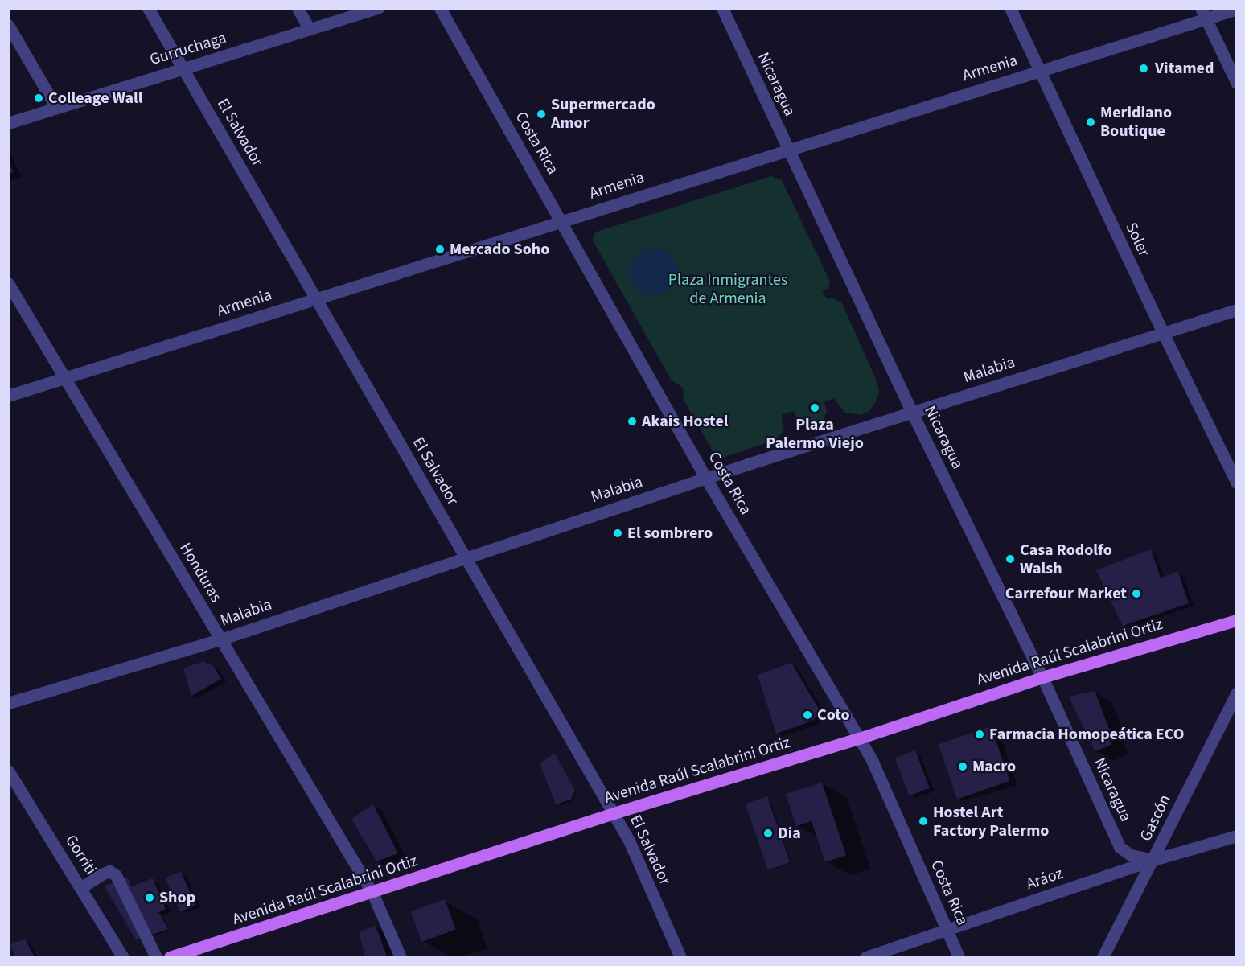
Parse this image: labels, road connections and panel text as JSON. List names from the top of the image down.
{
  "streets": {
    "main road": ["Avenida Raúl Scalabrini Ortiz"],
    "street": [
      "Gurruchaga",
      "Armenia",
      "Nicaragua",
      "El Salvador",
      "Costa Rica",
      "Soler",
      "Malabia",
      "Honduras",
      "Gascón",
      "Gorriti",
      "Aráoz"
    ]
  },
  "crossings": [
    ["Gurruchaga", "El Salvador"],
    ["Armenia", "Nicaragua"],
    ["Armenia", "El Salvador"],
    ["Armenia", "Costa Rica"],
    ["Armenia", "Soler"],
    ["Armenia", "Honduras"],
    ["Nicaragua", "Malabia"],
    ["Nicaragua", "Avenida Raúl Scalabrini Ortiz"],
    ["Nicaragua", "Gascón"],
    ["Nicaragua", "Aráoz"],
    ["El Salvador", "Malabia"],
    ["El Salvador", "Avenida Raúl Scalabrini Ortiz"],
    ["Costa Rica", "Malabia"],
    ["Costa Rica", "Avenida Raúl Scalabrini Ortiz"],
    ["Costa Rica", "Aráoz"],
    ["Soler", "Malabia"],
    ["Malabia", "Honduras"],
    ["Honduras", "Avenida Raúl Scalabrini Ortiz"],
    ["Gascón", "Aráoz"]
  ],
  "parks": ["Plaza Inmigrantes de Armenia"],
  "places": [
    "Vitamed",
    "Colleage Wall",
    "Supermercado Amor",
    "Meridiano Boutique",
    "Mercado Soho",
    "Plaza Palermo Viejo",
    "Akais Hostel",
    "El sombrero",
    "Casa Rodolfo Walsh",
    "Carrefour Market",
    "Coto",
    "Farmacia Homopeática ECO",
    "Macro",
    "Hostel Art Factory Palermo",
    "Dia",
    "Shop"
  ]
}
